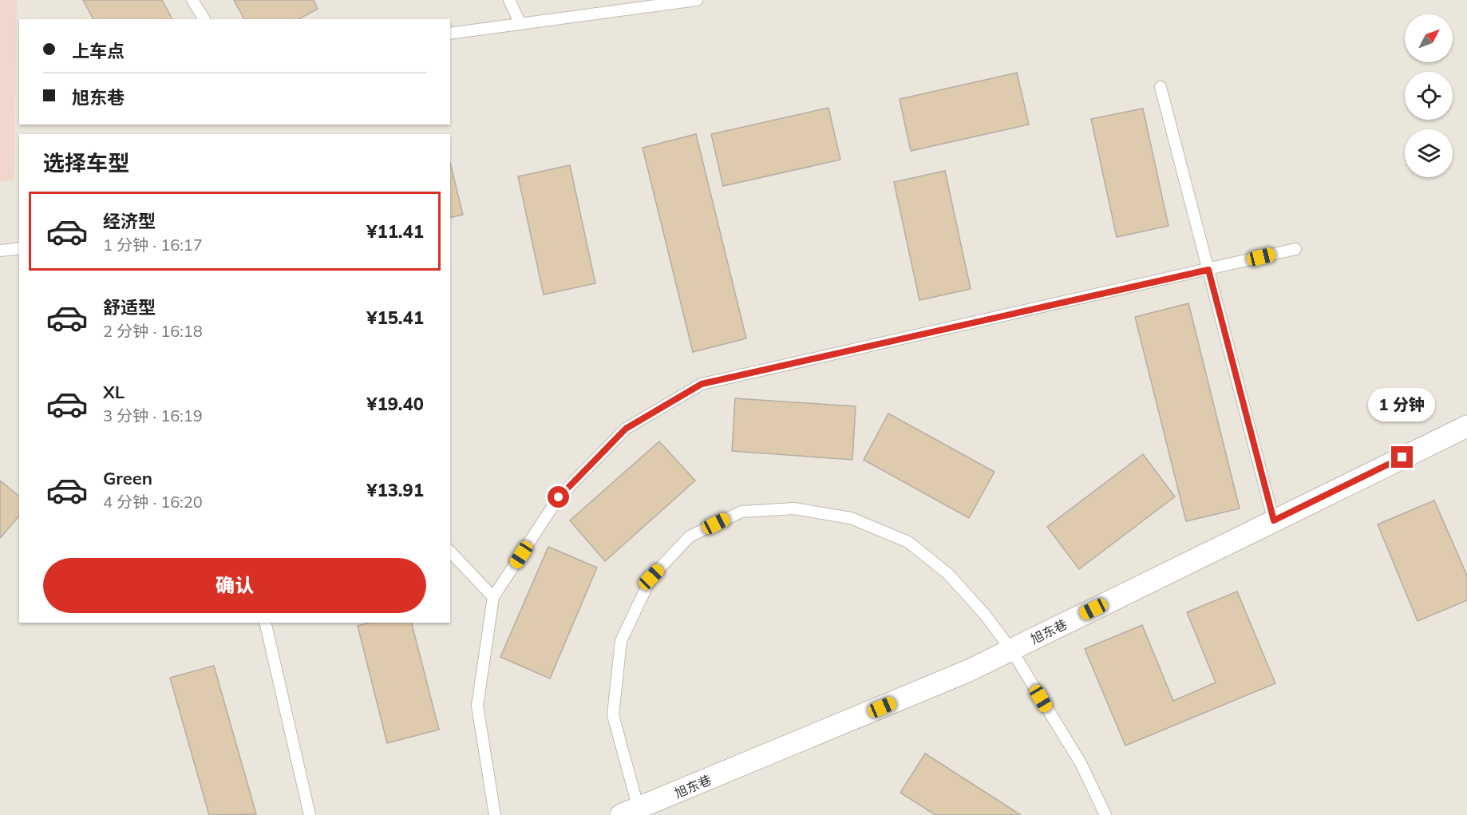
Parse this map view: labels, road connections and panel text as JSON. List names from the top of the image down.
{
  "streets": {
    "street": ["旭东巷"]
  },
  "north": "top right",
  "page": {
    "banner": ["上车点", "旭东巷"],
    "heading": "选择车型",
    "list": [
      {
        "name": "经济型",
        "note": "1 分钟 · 16:17",
        "value": "¥11.41"
      },
      {
        "name": "舒适型",
        "note": "2 分钟 · 16:18",
        "value": "¥15.41"
      },
      {
        "name": "XL",
        "note": "3 分钟 · 16:19",
        "value": "¥19.40"
      },
      {
        "name": "Green",
        "note": "4 分钟 · 16:20",
        "value": "¥13.91"
      }
    ],
    "bubble": "1 分钟",
    "buttons": "确认"
  }
}
